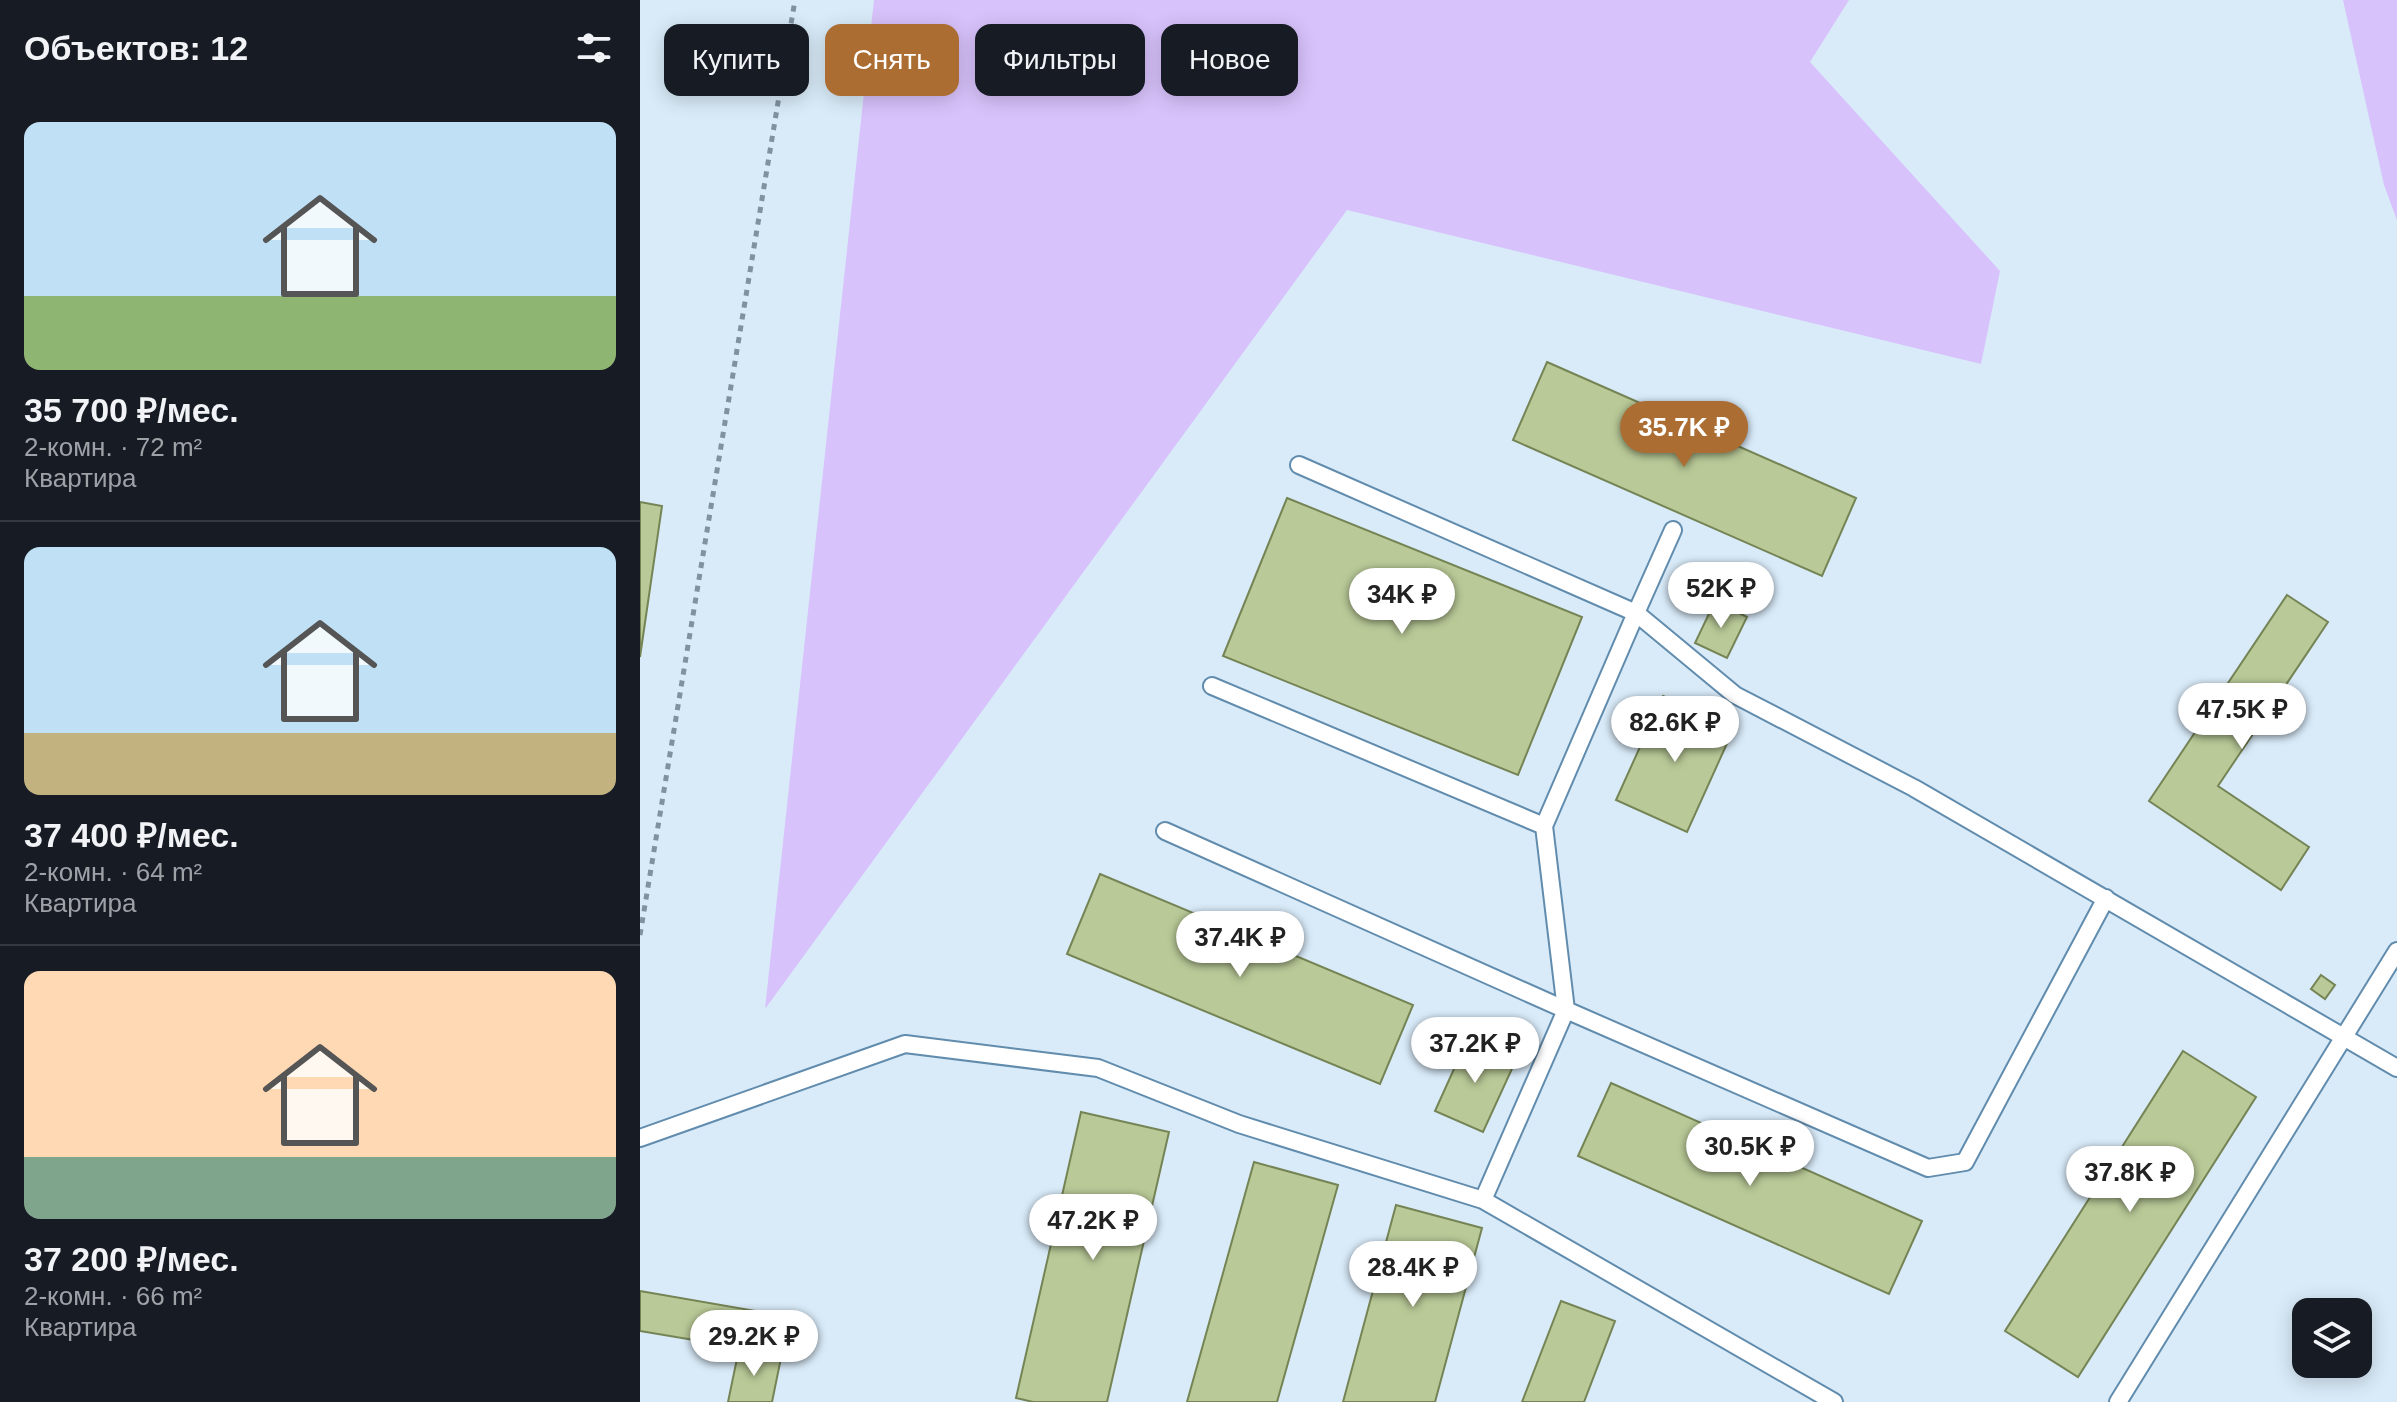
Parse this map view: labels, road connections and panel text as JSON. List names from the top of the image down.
{
  "page": {
    "heading": "Объектов: 12",
    "chip": [
      "Купить",
      "Снять",
      "Фильтры",
      "Новое"
    ],
    "list": [
      {
        "name": "35 700 ₽/мес.",
        "note": "2-комн. · 72 m² · Квартира"
      },
      {
        "name": "37 400 ₽/мес.",
        "note": "2-комн. · 64 m² · Квартира"
      },
      {
        "name": "37 200 ₽/мес.",
        "note": "2-комн. · 66 m² · Квартира"
      }
    ],
    "price": [
      "35.7K ₽",
      "52K ₽",
      "34K ₽",
      "47.5K ₽",
      "82.6K ₽",
      "37.4K ₽",
      "37.2K ₽",
      "30.5K ₽",
      "37.8K ₽",
      "47.2K ₽",
      "28.4K ₽",
      "29.2K ₽"
    ]
  }
}
